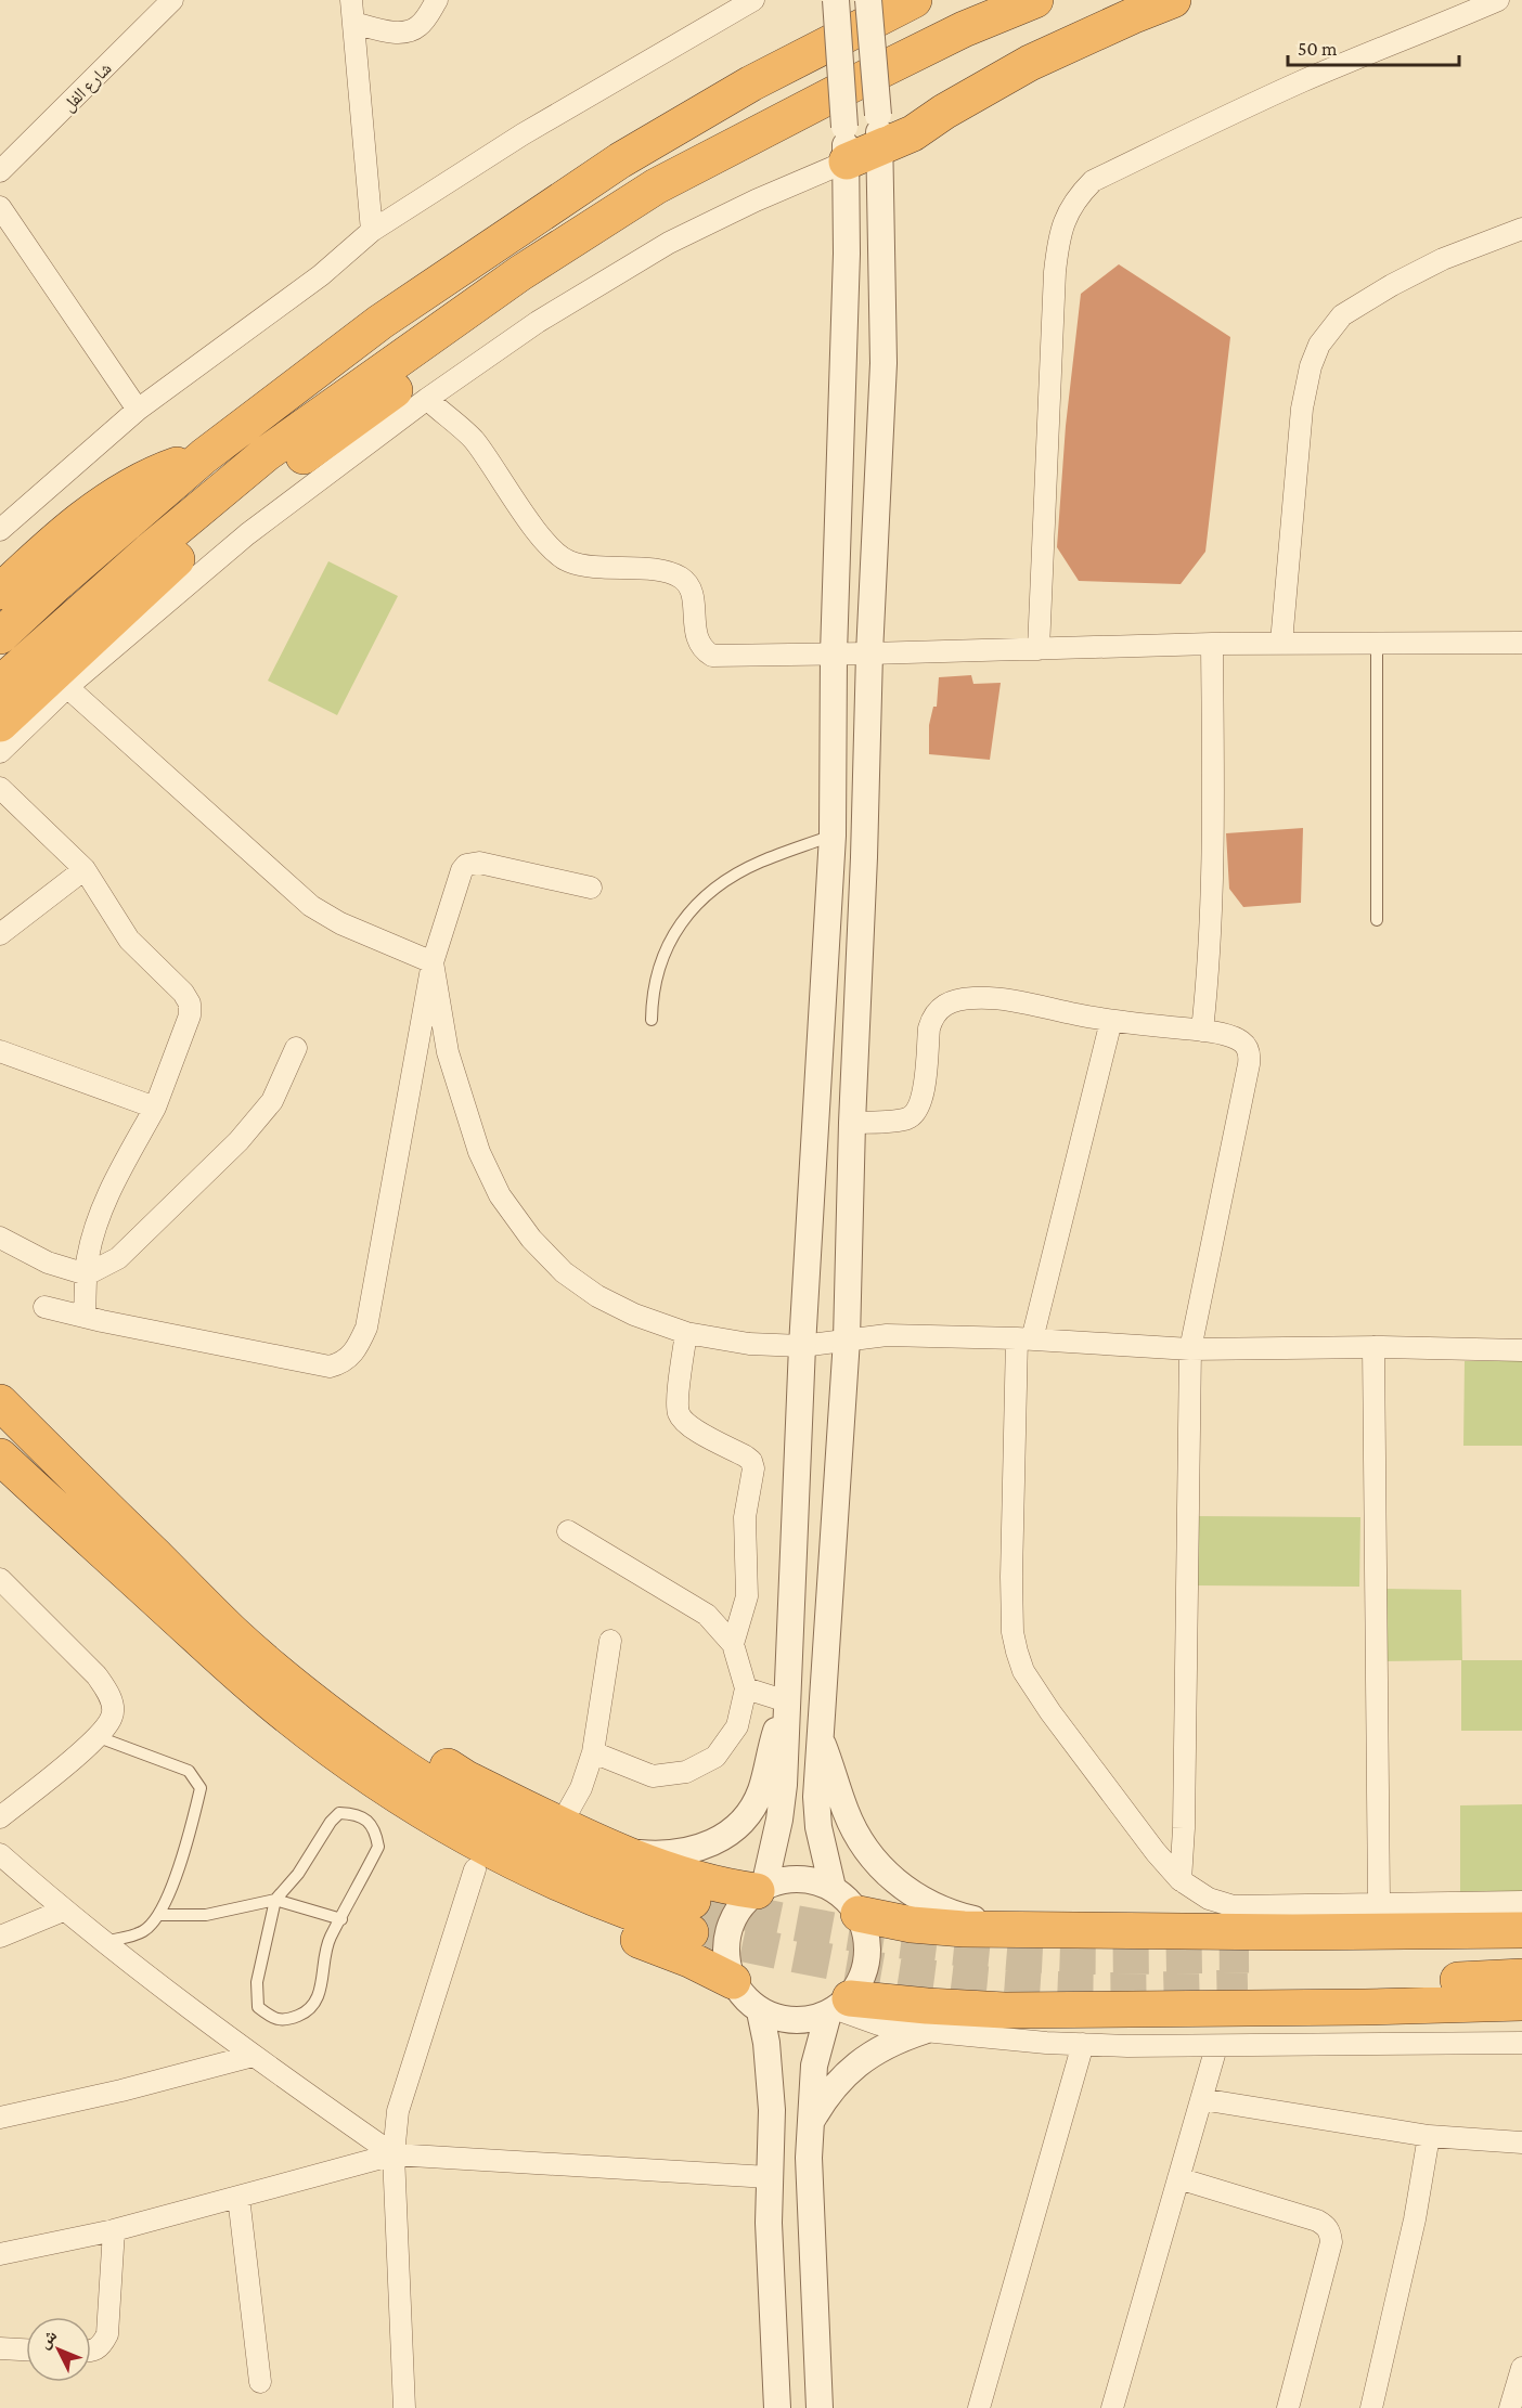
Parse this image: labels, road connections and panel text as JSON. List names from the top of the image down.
{
  "streets": {
    "street": ["شارع الفل"]
  },
  "scale_bar": "50 m",
  "north": "top left"
}
